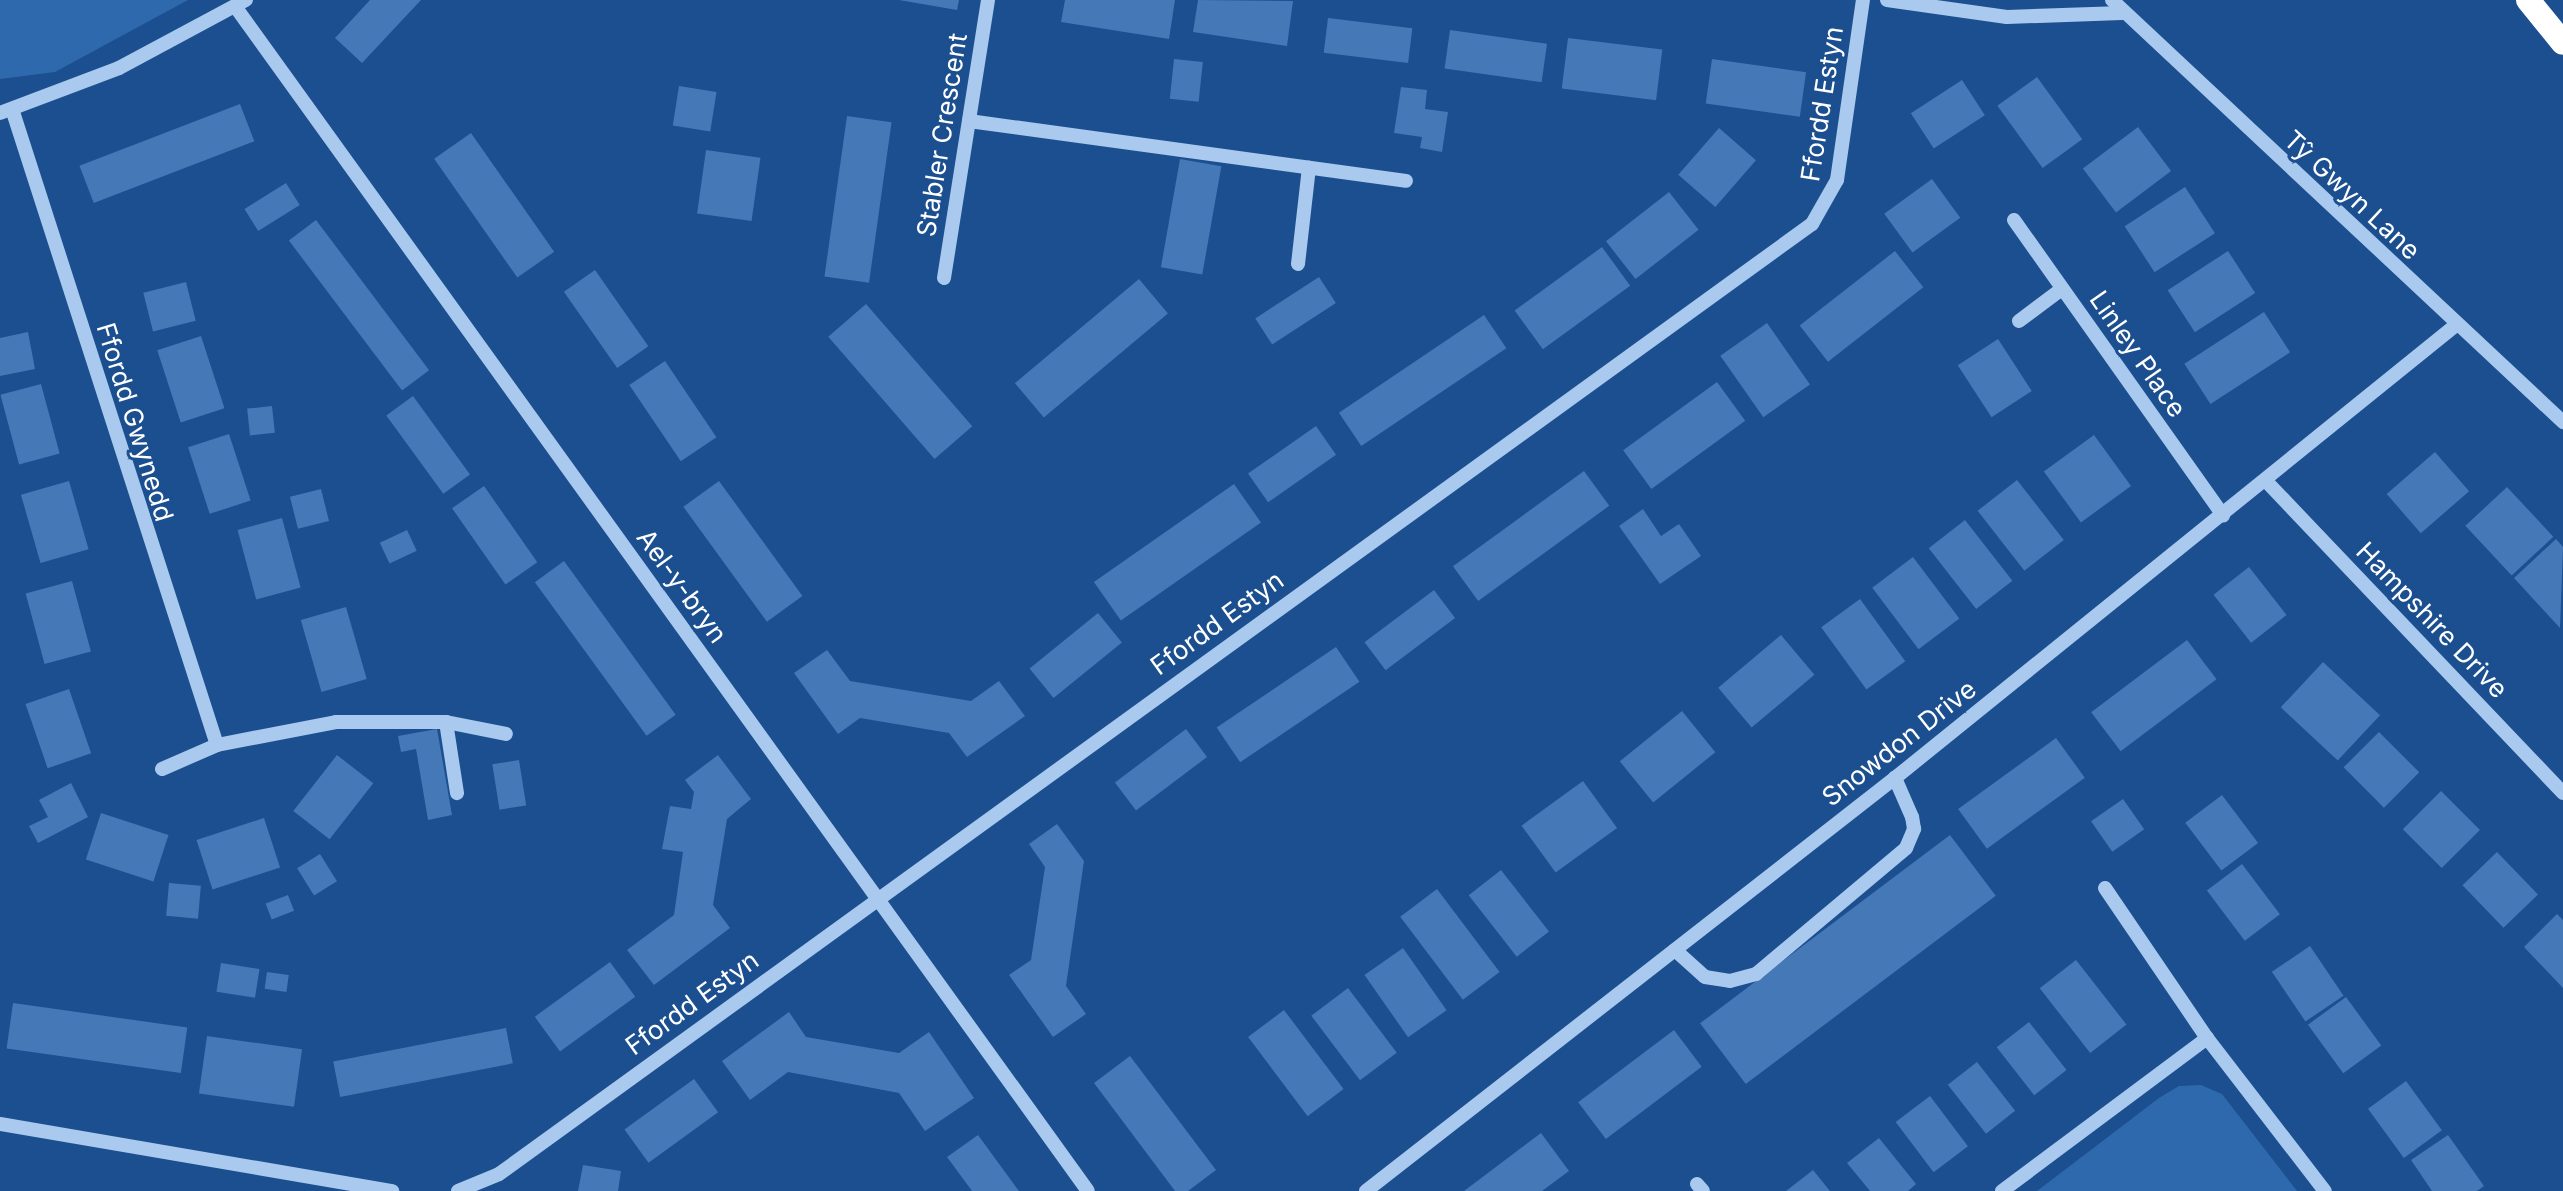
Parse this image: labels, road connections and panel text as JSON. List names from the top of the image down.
{
  "streets": {
    "street": [
      "Ffordd Estyn",
      "Stabler Crescent",
      "Tŷ Gwyn Lane",
      "Linley Place",
      "Ffordd Gwynedd",
      "Ael-y-bryn",
      "Hampshire Drive",
      "Snowdon Drive"
    ]
  },
  "crossings": [
    ["Ffordd Estyn", "Ael-y-bryn"],
    ["Tŷ Gwyn Lane", "Snowdon Drive"],
    ["Linley Place", "Snowdon Drive"],
    ["Hampshire Drive", "Snowdon Drive"]
  ]
}
